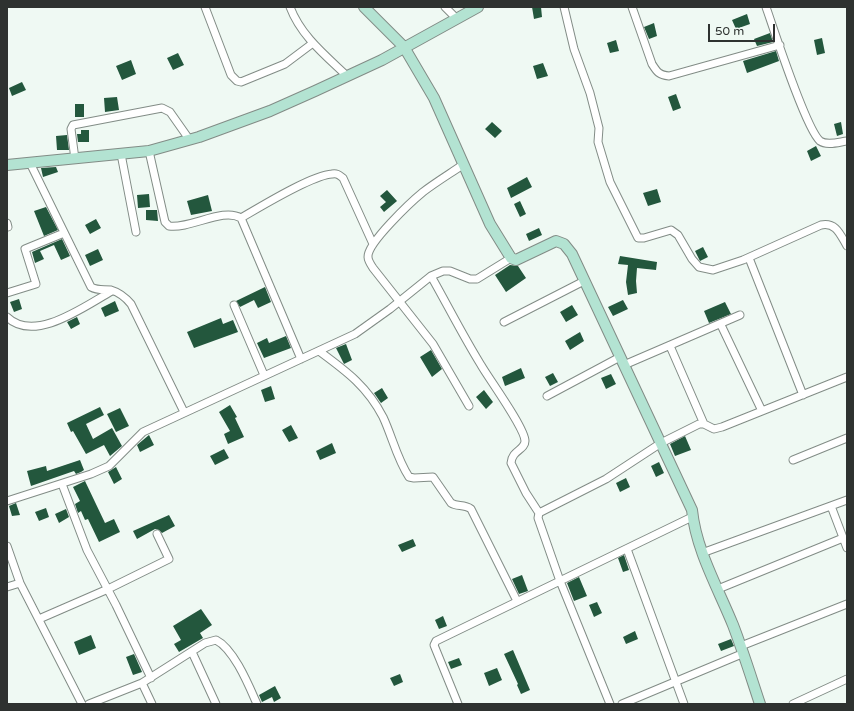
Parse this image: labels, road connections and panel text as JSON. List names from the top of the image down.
{
  "scale_bar": "50 m"
}
